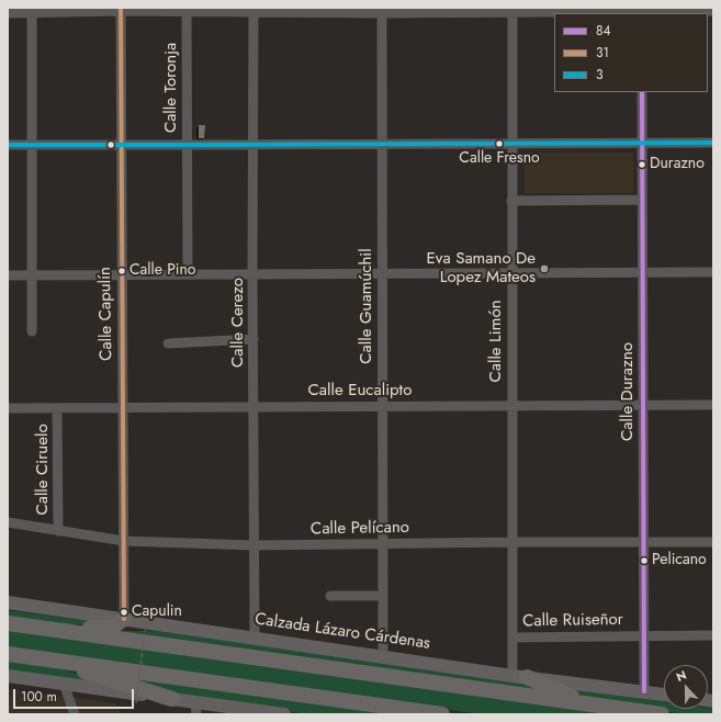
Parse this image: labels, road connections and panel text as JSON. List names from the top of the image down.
{
  "streets": {
    "main road": ["Calzada Lázaro Cárdenas"],
    "street": [
      "Calle Toronja",
      "Calle Guamúchil",
      "Calle Capulín",
      "Calle Cerezo",
      "Calle Limón",
      "Calle Eucalipto",
      "Calle Durazno",
      "Calle Ciruelo",
      "Calle Pelícano",
      "Calle Ruiseñor"
    ]
  },
  "crossings": [
    ["Calle Guamúchil", "Calle Eucalipto"],
    ["Calle Guamúchil", "Calle Pelícano"],
    ["Calle Guamúchil", "Calzada Lázaro Cárdenas"],
    ["Calle Capulín", "Calle Eucalipto"],
    ["Calle Capulín", "Calle Pelícano"],
    ["Calle Capulín", "Calzada Lázaro Cárdenas"],
    ["Calle Cerezo", "Calle Eucalipto"],
    ["Calle Cerezo", "Calle Pelícano"],
    ["Calle Cerezo", "Calzada Lázaro Cárdenas"],
    ["Calle Limón", "Calle Eucalipto"],
    ["Calle Limón", "Calle Pelícano"],
    ["Calle Limón", "Calle Ruiseñor"],
    ["Calle Limón", "Calzada Lázaro Cárdenas"],
    ["Calle Eucalipto", "Calle Durazno"],
    ["Calle Eucalipto", "Calle Ciruelo"],
    ["Calle Durazno", "Calle Pelícano"],
    ["Calle Durazno", "Calle Ruiseñor"],
    ["Calle Durazno", "Calzada Lázaro Cárdenas"],
    ["Calle Ciruelo", "Calle Pelícano"]
  ],
  "places": [
    "Calle Fresno",
    "Durazno",
    "Eva Samano De Lopez Mateos",
    "Calle Pino",
    "Pelicano",
    "Capulin"
  ],
  "lines": ["transit line 31", "transit line 84", "transit line 3"],
  "legend": ["84", "31", "3"],
  "scale_bar": "100 m",
  "north": "top"
}
